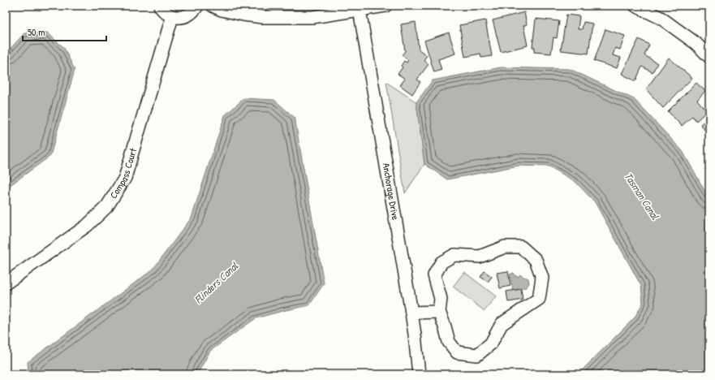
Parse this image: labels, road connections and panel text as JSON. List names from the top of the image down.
{
  "streets": {
    "street": ["Compass Court", "Anchorage Drive"]
  },
  "water": ["Tasman Canal", "Flinders Canal"],
  "scale_bar": "50 m"
}
